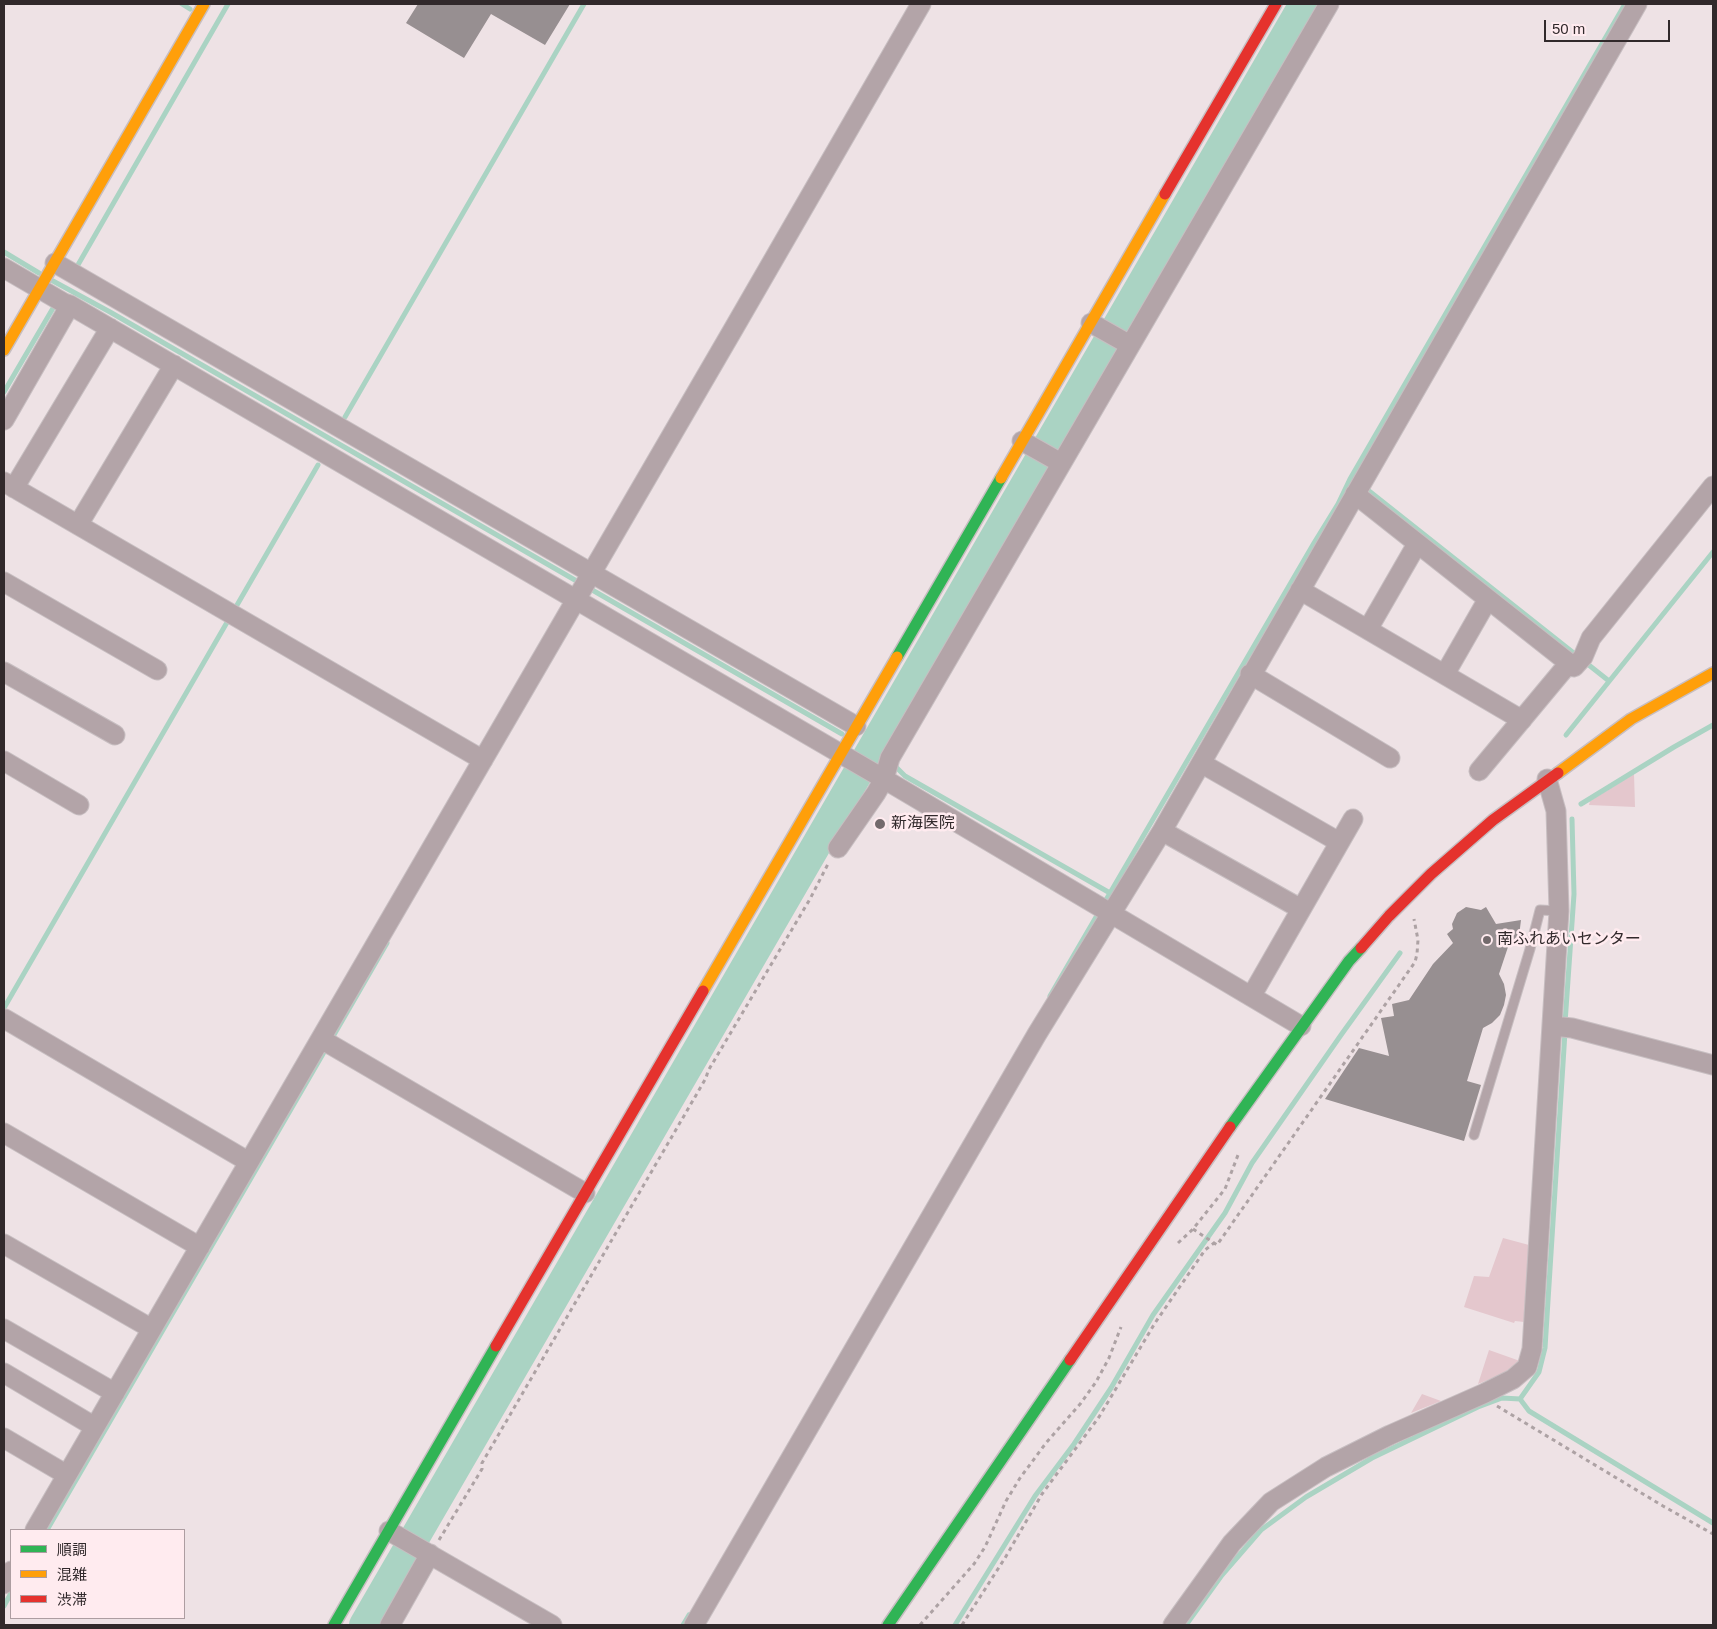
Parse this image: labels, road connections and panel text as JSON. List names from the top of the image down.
{
  "places": ["新海医院", "南ふれあいセンター"],
  "legend": ["順調", "混雑", "渋滞"],
  "scale_bar": "50 m"
}
